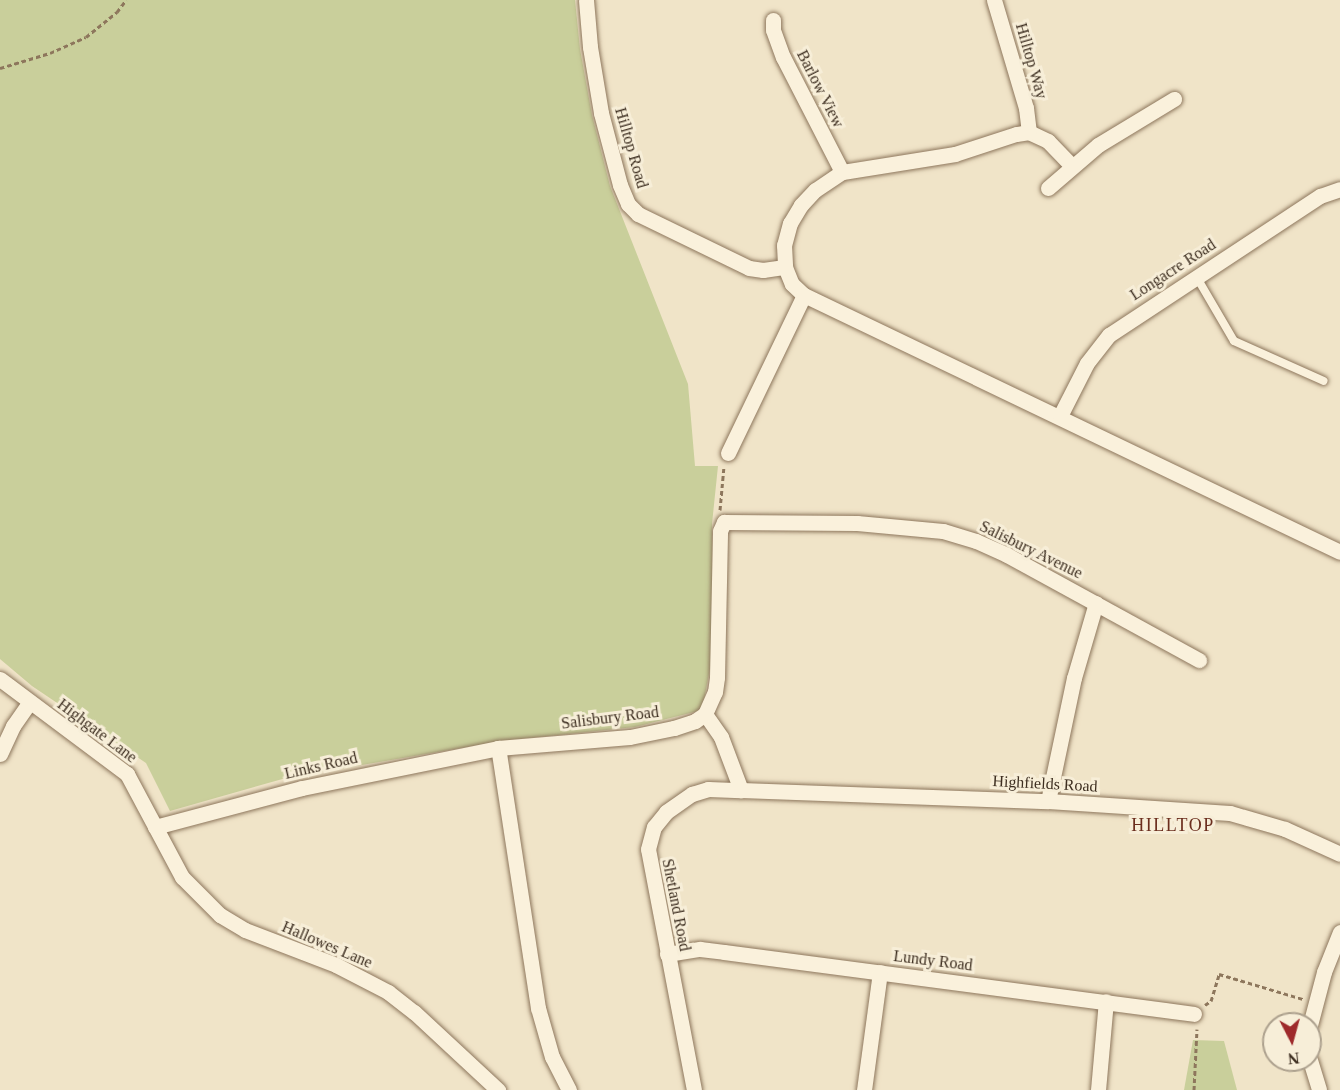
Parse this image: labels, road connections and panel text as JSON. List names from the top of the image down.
{
  "streets": {
    "street": [
      "Hilltop Way",
      "Barlow View",
      "Hilltop Road",
      "Longacre Road",
      "Salisbury Avenue",
      "Salisbury Road",
      "Highgate Lane",
      "Links Road",
      "Highfields Road",
      "Shetland Road",
      "Hallowes Lane",
      "Lundy Road"
    ]
  },
  "crossings": [
    ["Salisbury Road", "Links Road"],
    ["Highgate Lane", "Links Road"],
    ["Highgate Lane", "Hallowes Lane"],
    ["Links Road", "Hallowes Lane"],
    ["Highfields Road", "Shetland Road"],
    ["Shetland Road", "Lundy Road"]
  ],
  "districts": ["HILLTOP"],
  "north": "bottom"
}
